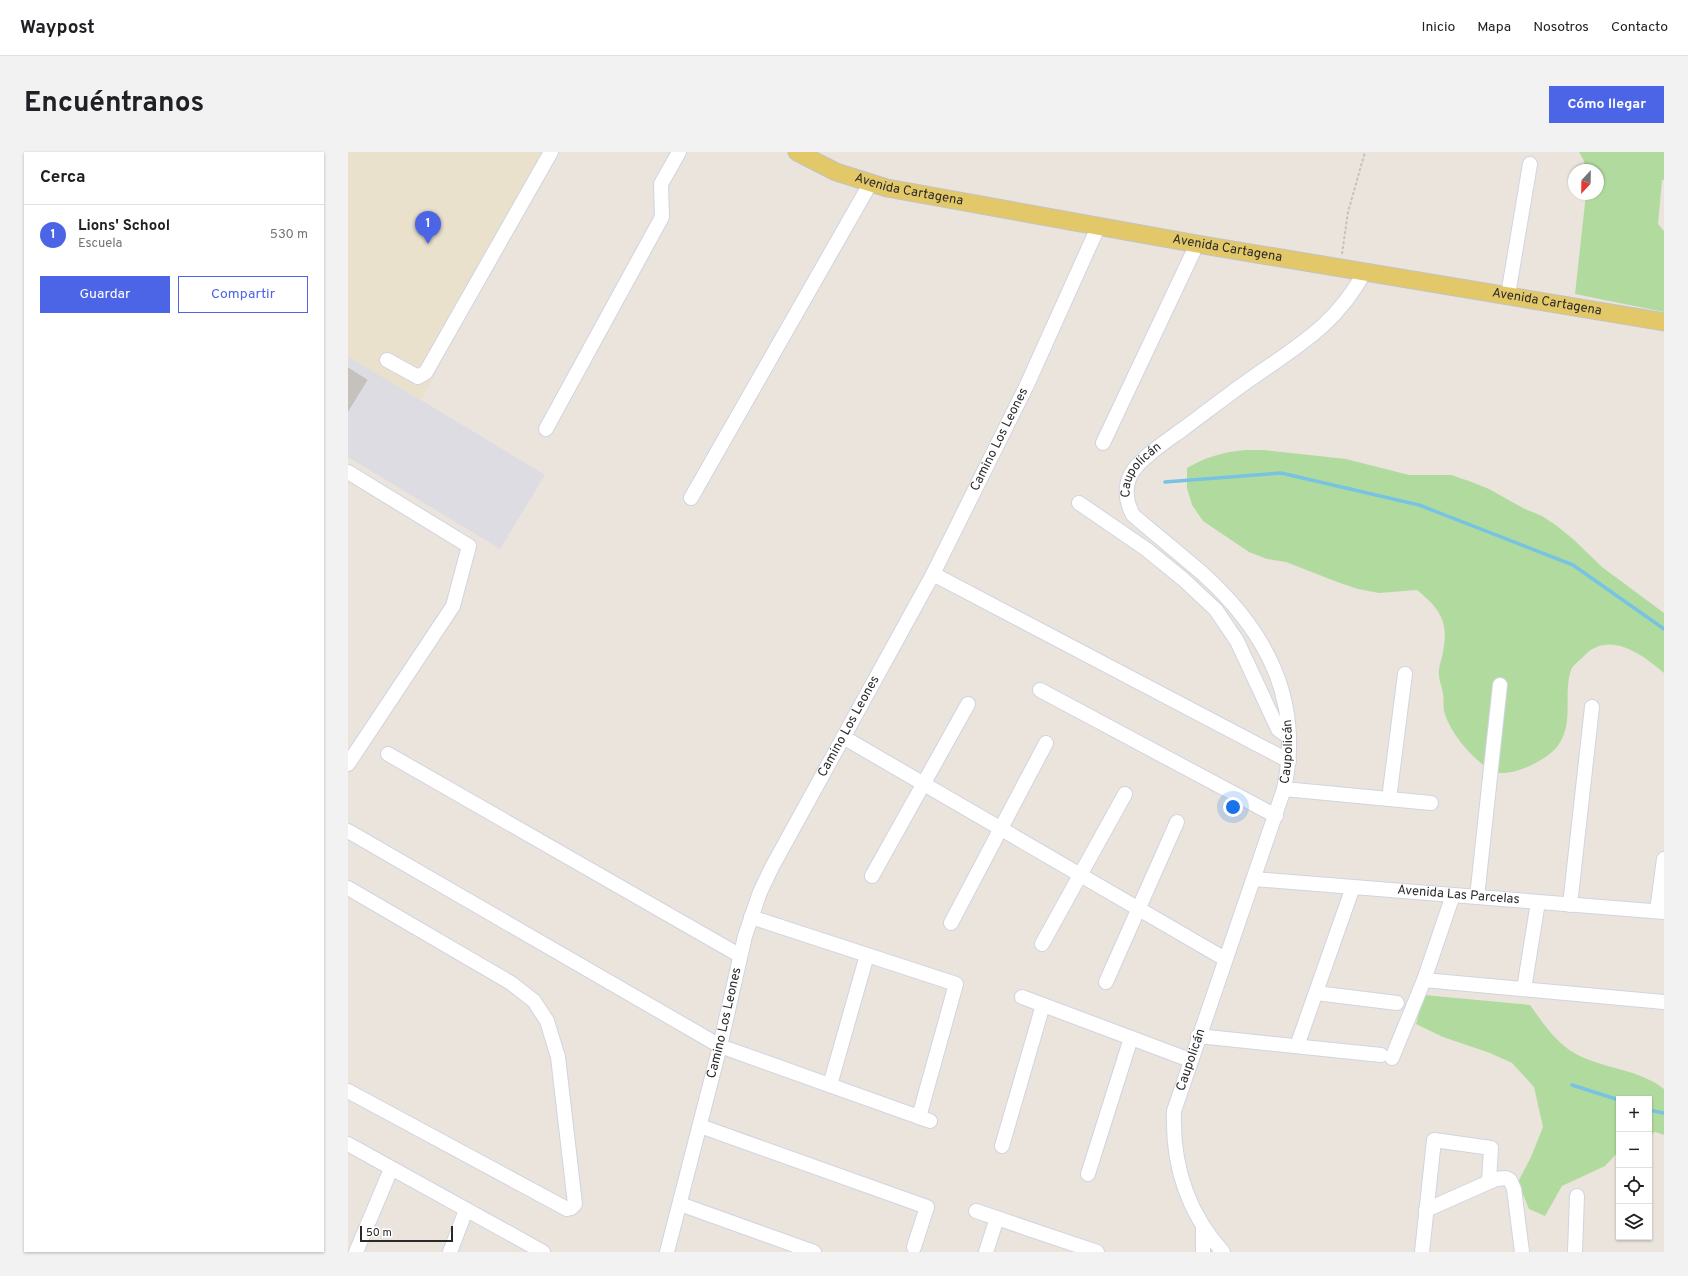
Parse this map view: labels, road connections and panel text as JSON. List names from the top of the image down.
{
  "streets": {
    "main road": ["Avenida Cartagena"],
    "street": ["Camino Los Leones", "Caupolicán", "Avenida Las Parcelas"]
  },
  "crossings": [
    ["Avenida Cartagena", "Camino Los Leones"],
    ["Avenida Cartagena", "Caupolicán"],
    ["Caupolicán", "Avenida Las Parcelas"]
  ],
  "scale_bar": "50 m",
  "north": "bottom",
  "page": {
    "header": "Waypost",
    "nav": [
      "Inicio",
      "Mapa",
      "Nosotros",
      "Contacto"
    ],
    "title": "Encuéntranos",
    "buttons": [
      "Cómo llegar",
      ["Guardar", "Compartir"]
    ],
    "heading": "Cerca",
    "list": [
      {
        "mark": "1",
        "name": "Lions' School",
        "note": "Escuela",
        "value": "530 m"
      }
    ],
    "pins": "1",
    "map_buttons": ["+", "−"],
    "scale": "50 m"
  }
}
